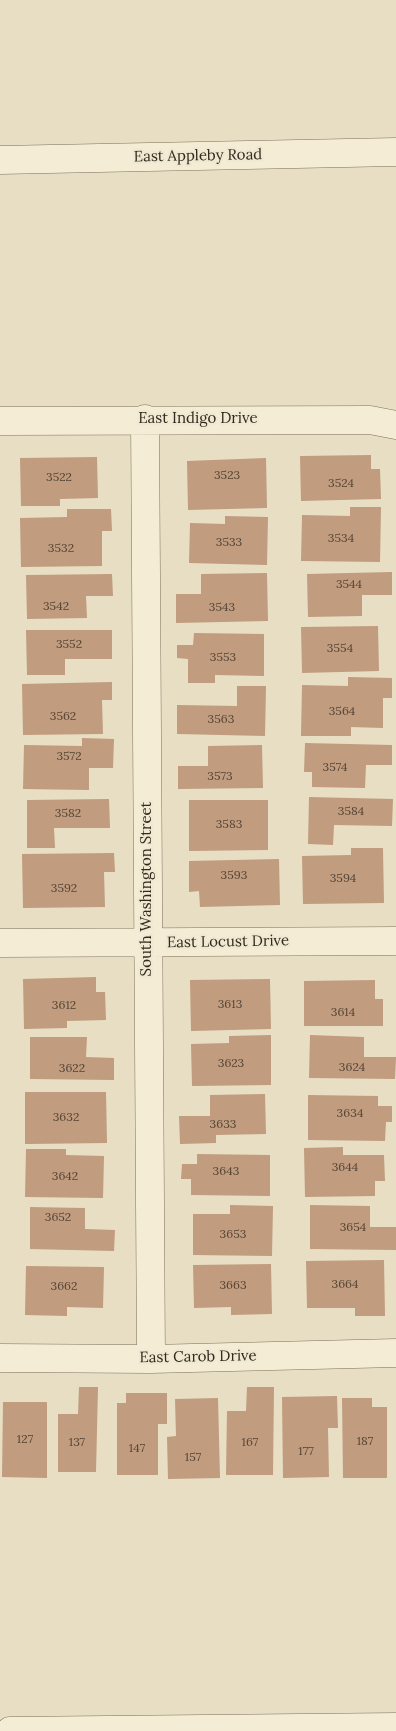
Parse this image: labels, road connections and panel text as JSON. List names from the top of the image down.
{
  "streets": {
    "street": [
      "East Appleby Road",
      "East Indigo Drive",
      "South Washington Street",
      "East Locust Drive",
      "East Carob Drive"
    ]
  },
  "crossings": [
    ["East Indigo Drive", "South Washington Street"],
    ["South Washington Street", "East Locust Drive"],
    ["South Washington Street", "East Carob Drive"]
  ],
  "house_numbers": [
    "3523",
    "3522",
    "3524",
    "3534",
    "3533",
    "3532",
    "3544",
    "3542",
    "3543",
    "3552",
    "3554",
    "3553",
    "3564",
    "3562",
    "3563",
    "3572",
    "3574",
    "3573",
    "3584",
    "3582",
    "3583",
    "3593",
    "3594",
    "3592",
    "3613",
    "3612",
    "3614",
    "3623",
    "3624",
    "3622",
    "3634",
    "3632",
    "3633",
    "3644",
    "3643",
    "3642",
    "3652",
    "3654",
    "3653",
    "3664",
    "3663",
    "3662",
    "127",
    "187",
    "137",
    "167",
    "147",
    "177",
    "157"
  ]
}
